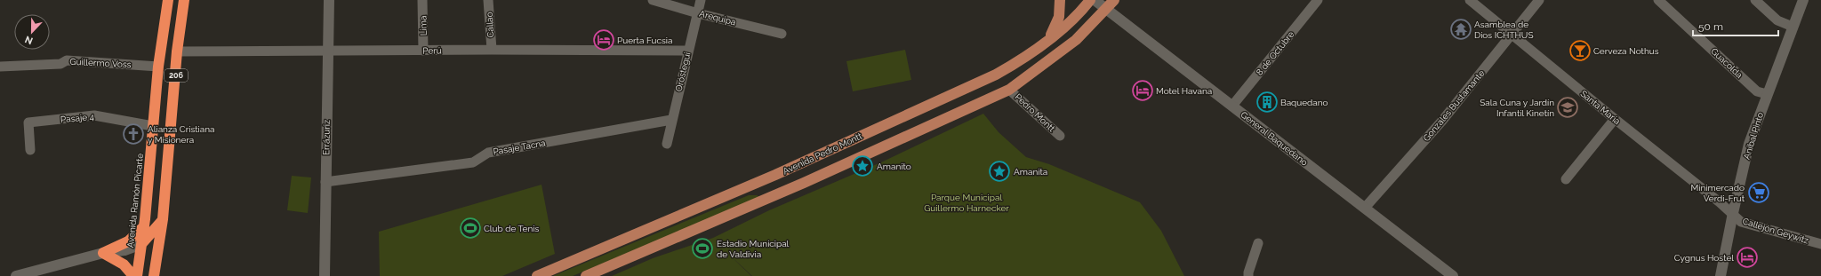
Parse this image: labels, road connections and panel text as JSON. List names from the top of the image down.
{
  "streets": {
    "highway": ["206", "Avenida Ramón Picarte"],
    "main road": [
      "Aníbal Pinto",
      "Errázuriz",
      "General Baquedano",
      "Avenida Pedro Montt"
    ],
    "street": [
      "Arequipa",
      "Callao",
      "Lima",
      "Perú",
      "8 de Octubre",
      "Guillermo Voss",
      "Guacolda",
      "Oróstegui",
      "Gonzales Bustamante",
      "Santa María",
      "Pedro Montt",
      "Pasaje 4",
      "Pasaje Tacna",
      "Callejón Geywitz"
    ]
  },
  "crossings": [
    ["Arequipa", "Oróstegui"],
    ["Callao", "Perú"],
    ["Lima", "Perú"],
    ["Perú", "Oróstegui"],
    ["Perú", "206"],
    ["Perú", "Errázuriz"],
    ["8 de Octubre", "General Baquedano"],
    ["Guillermo Voss", "Avenida Ramón Picarte"],
    ["Guacolda", "Aníbal Pinto"],
    ["Oróstegui", "Pasaje Tacna"],
    ["Gonzales Bustamante", "Santa María"],
    ["Gonzales Bustamante", "General Baquedano"],
    ["Santa María", "Aníbal Pinto"],
    ["Santa María", "Callejón Geywitz"],
    ["Pedro Montt", "Avenida Pedro Montt"],
    ["Pasaje 4", "Avenida Ramón Picarte"],
    ["Aníbal Pinto", "Callejón Geywitz"],
    ["Errázuriz", "Pasaje Tacna"],
    ["General Baquedano", "Avenida Pedro Montt"]
  ],
  "parks": ["Parque Municipal Guillermo Harnecker"],
  "places": {
    "temple": ["Asamblea de Dios ICHTHUS"],
    "hotel": ["Puerta Fucsia", "Motel Havana", "Cygnus Hostel"],
    "bar": ["Cerveza Nothus"],
    "building": ["Baquedano"],
    "school or university": ["Sala Cuna y Jardín Infantil Kinetín"],
    "church": ["Alianza Cristiana y Misionera"],
    "place": ["Amanito", "Amanita"],
    "supermarket": ["Minimercado Verdi-Frut"],
    "sports": ["Club de Tenis", "Estadio Municipal de Valdivia"]
  },
  "scale_bar": "50 m",
  "north": "bottom"
}
